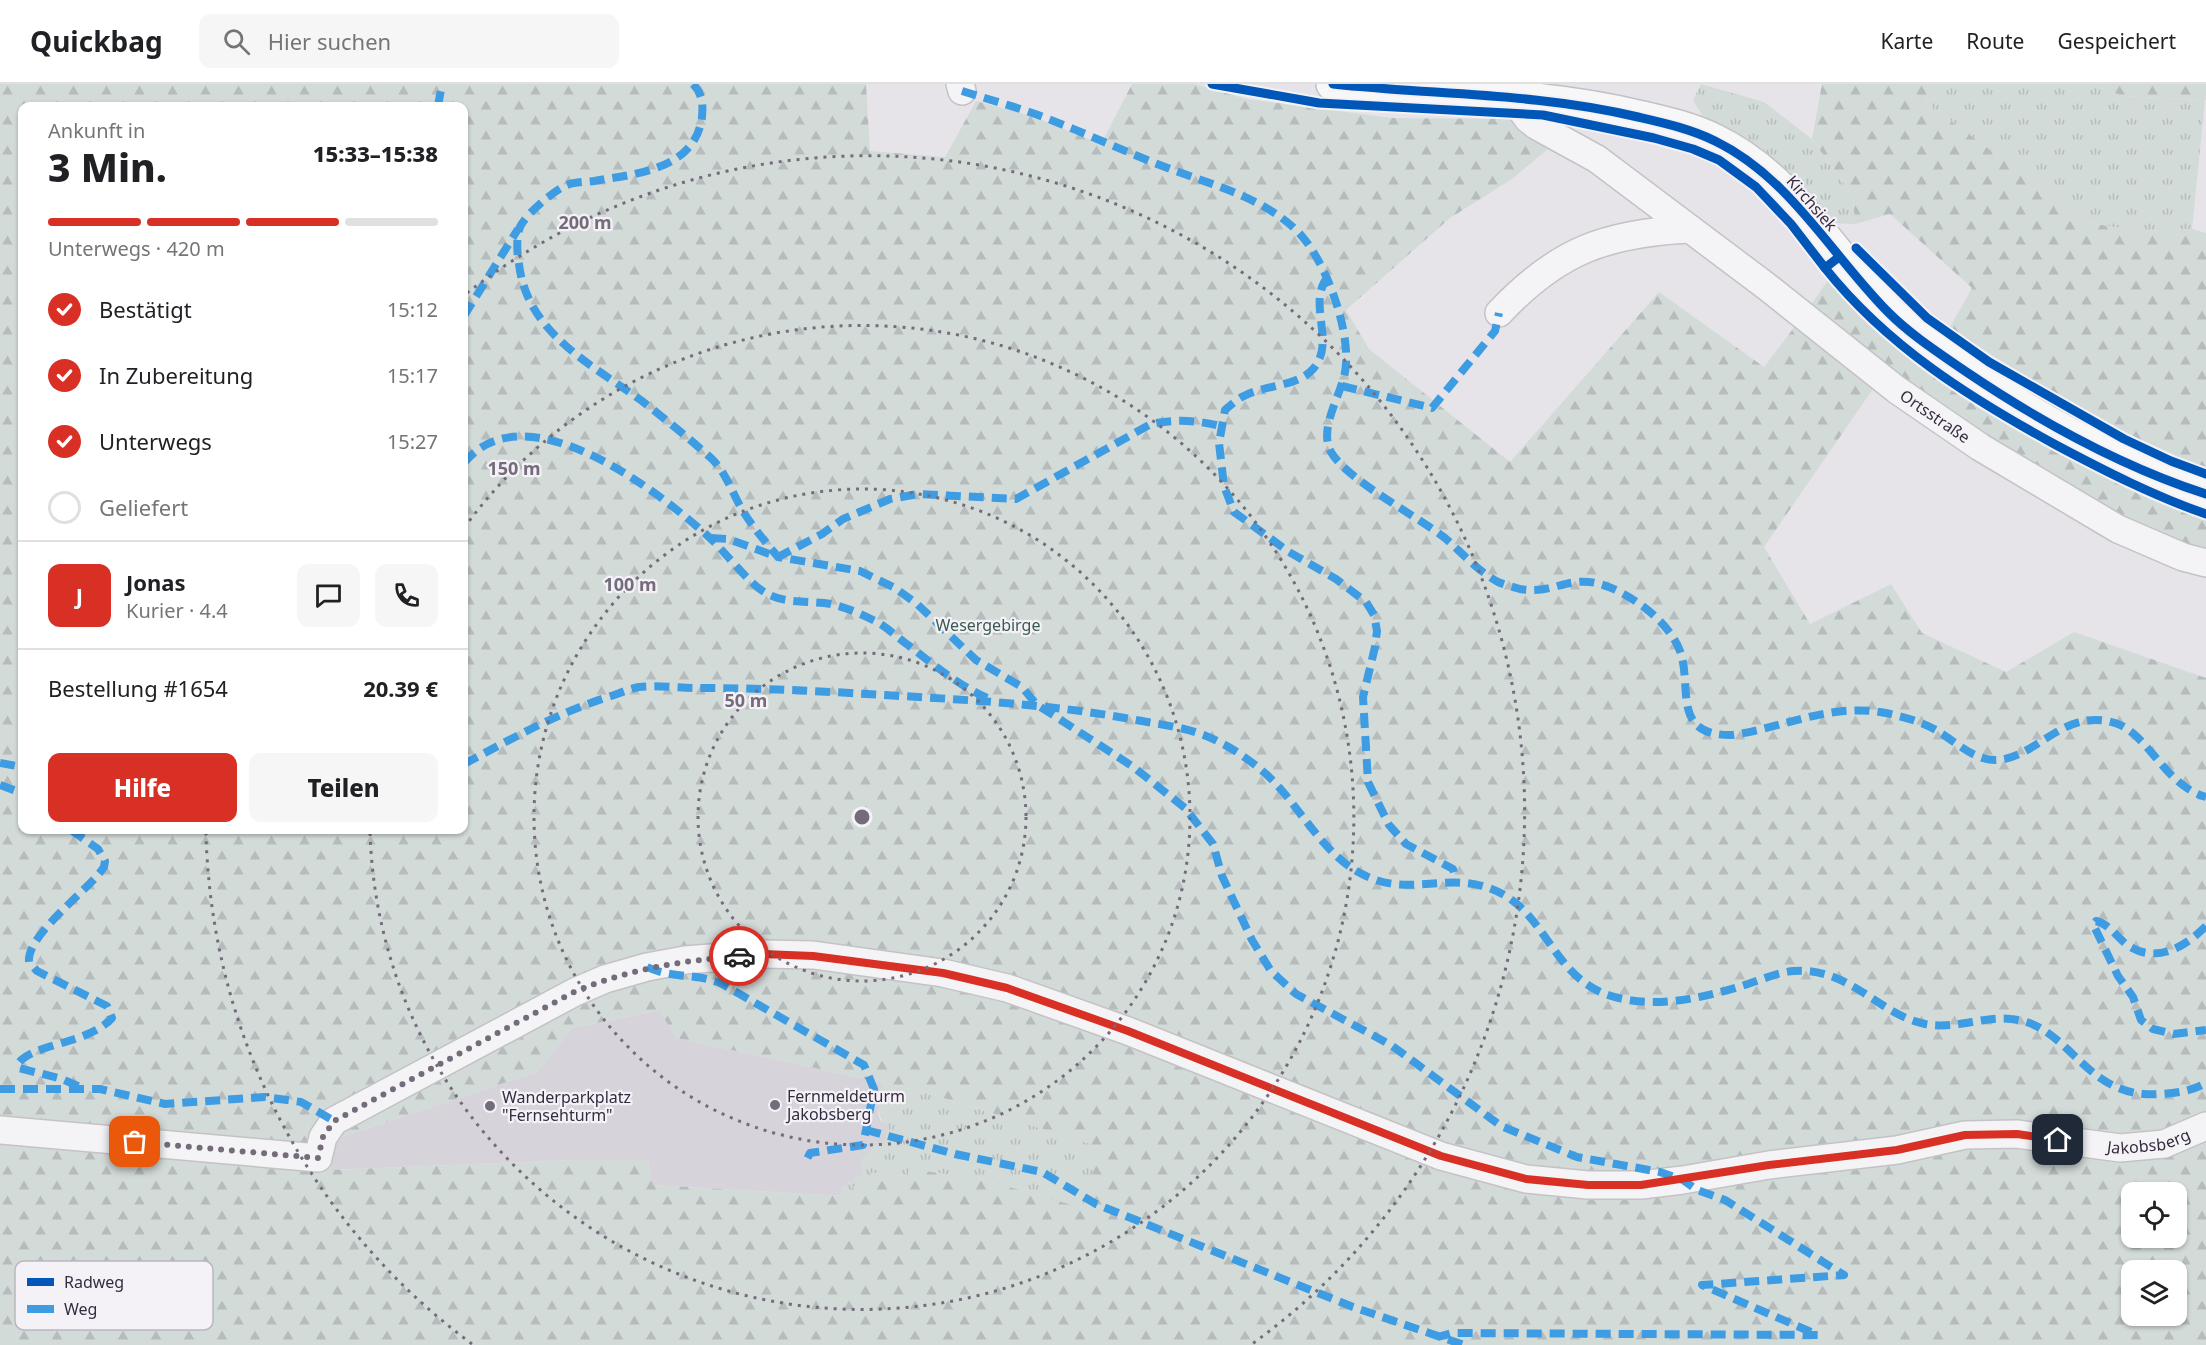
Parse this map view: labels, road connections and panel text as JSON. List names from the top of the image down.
{
  "streets": {
    "main road": ["Kirchsiek"],
    "street": ["Ortsstraße", "Jakobsberg"]
  },
  "crossings": [
    ["Kirchsiek", "Ortsstraße"]
  ],
  "parks": ["Wesergebirge"],
  "places": ["Fernmeldeturm Jakobsberg", "Wanderparkplatz \"Fernsehturm\""],
  "legend": ["Radweg", "Weg"],
  "page": {
    "header": "Quickbag",
    "search": "Hier suchen",
    "nav": ["Karte", "Route", "Gespeichert"],
    "heading": ["3 Min.", "Ankunft in", "15:33–15:38"],
    "panel": [
      "Jonas",
      "Kurier · 4.4",
      "Bestellung #1654",
      "20.39 €"
    ],
    "bar": "Unterwegs · 420 m",
    "list": [
      ["Bestätigt", "15:12"],
      ["In Zubereitung", "15:17"],
      ["Unterwegs", "15:27"],
      "Geliefert"
    ],
    "round": "J",
    "buttons": ["Hilfe", "Teilen"]
  },
  "rings": [
    "200 m",
    "150 m",
    "100 m",
    "50 m"
  ]
}
